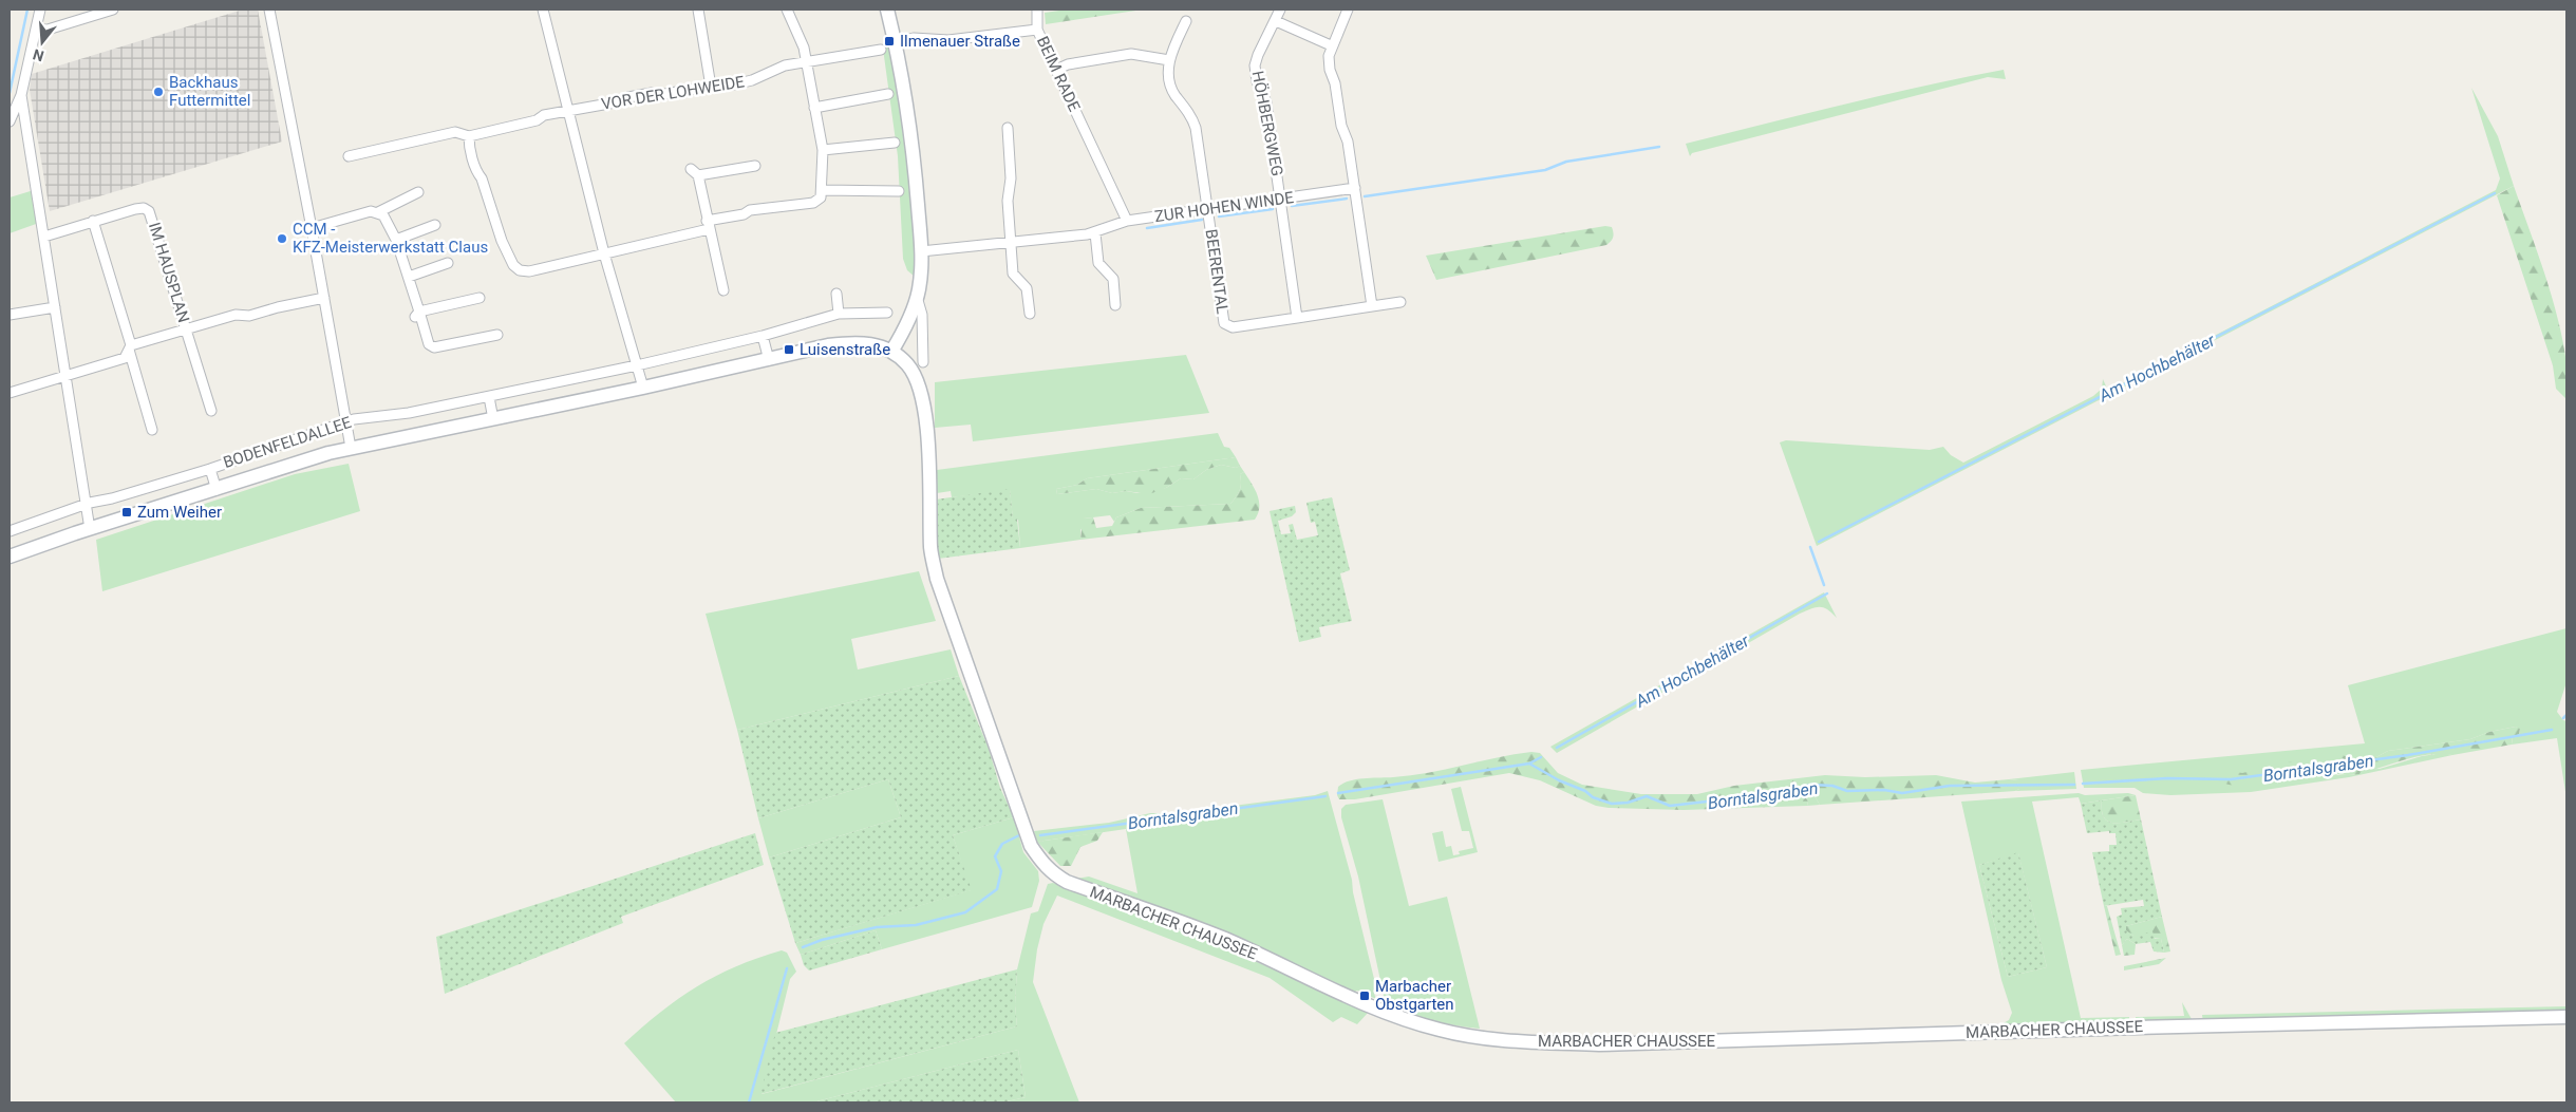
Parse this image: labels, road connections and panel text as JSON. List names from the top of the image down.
{
  "streets": {
    "street": [
      "BEIM RADE",
      "VOR DER LOHWEIDE",
      "HÖHBERGWEG",
      "ZUR HOHEN WINDE",
      "BEERENTAL",
      "IM HAUSPLAN",
      "BODENFELDALLEE",
      "MARBACHER CHAUSSEE"
    ]
  },
  "crossings": [
    ["BEIM RADE", "ZUR HOHEN WINDE"],
    ["HÖHBERGWEG", "ZUR HOHEN WINDE"],
    ["ZUR HOHEN WINDE", "BEERENTAL"],
    ["BODENFELDALLEE", "MARBACHER CHAUSSEE"]
  ],
  "water": ["Am Hochbehälter", "Borntalsgraben"],
  "places": {
    "transit": [
      "Ilmenauer Straße",
      "Luisenstraße",
      "Zum Weiher",
      "Marbacher Obstgarten"
    ],
    "other": ["Backhaus Futtermittel", "CCM - KFZ-Meisterwerkstatt Claus"]
  },
  "north": "bottom"
}
